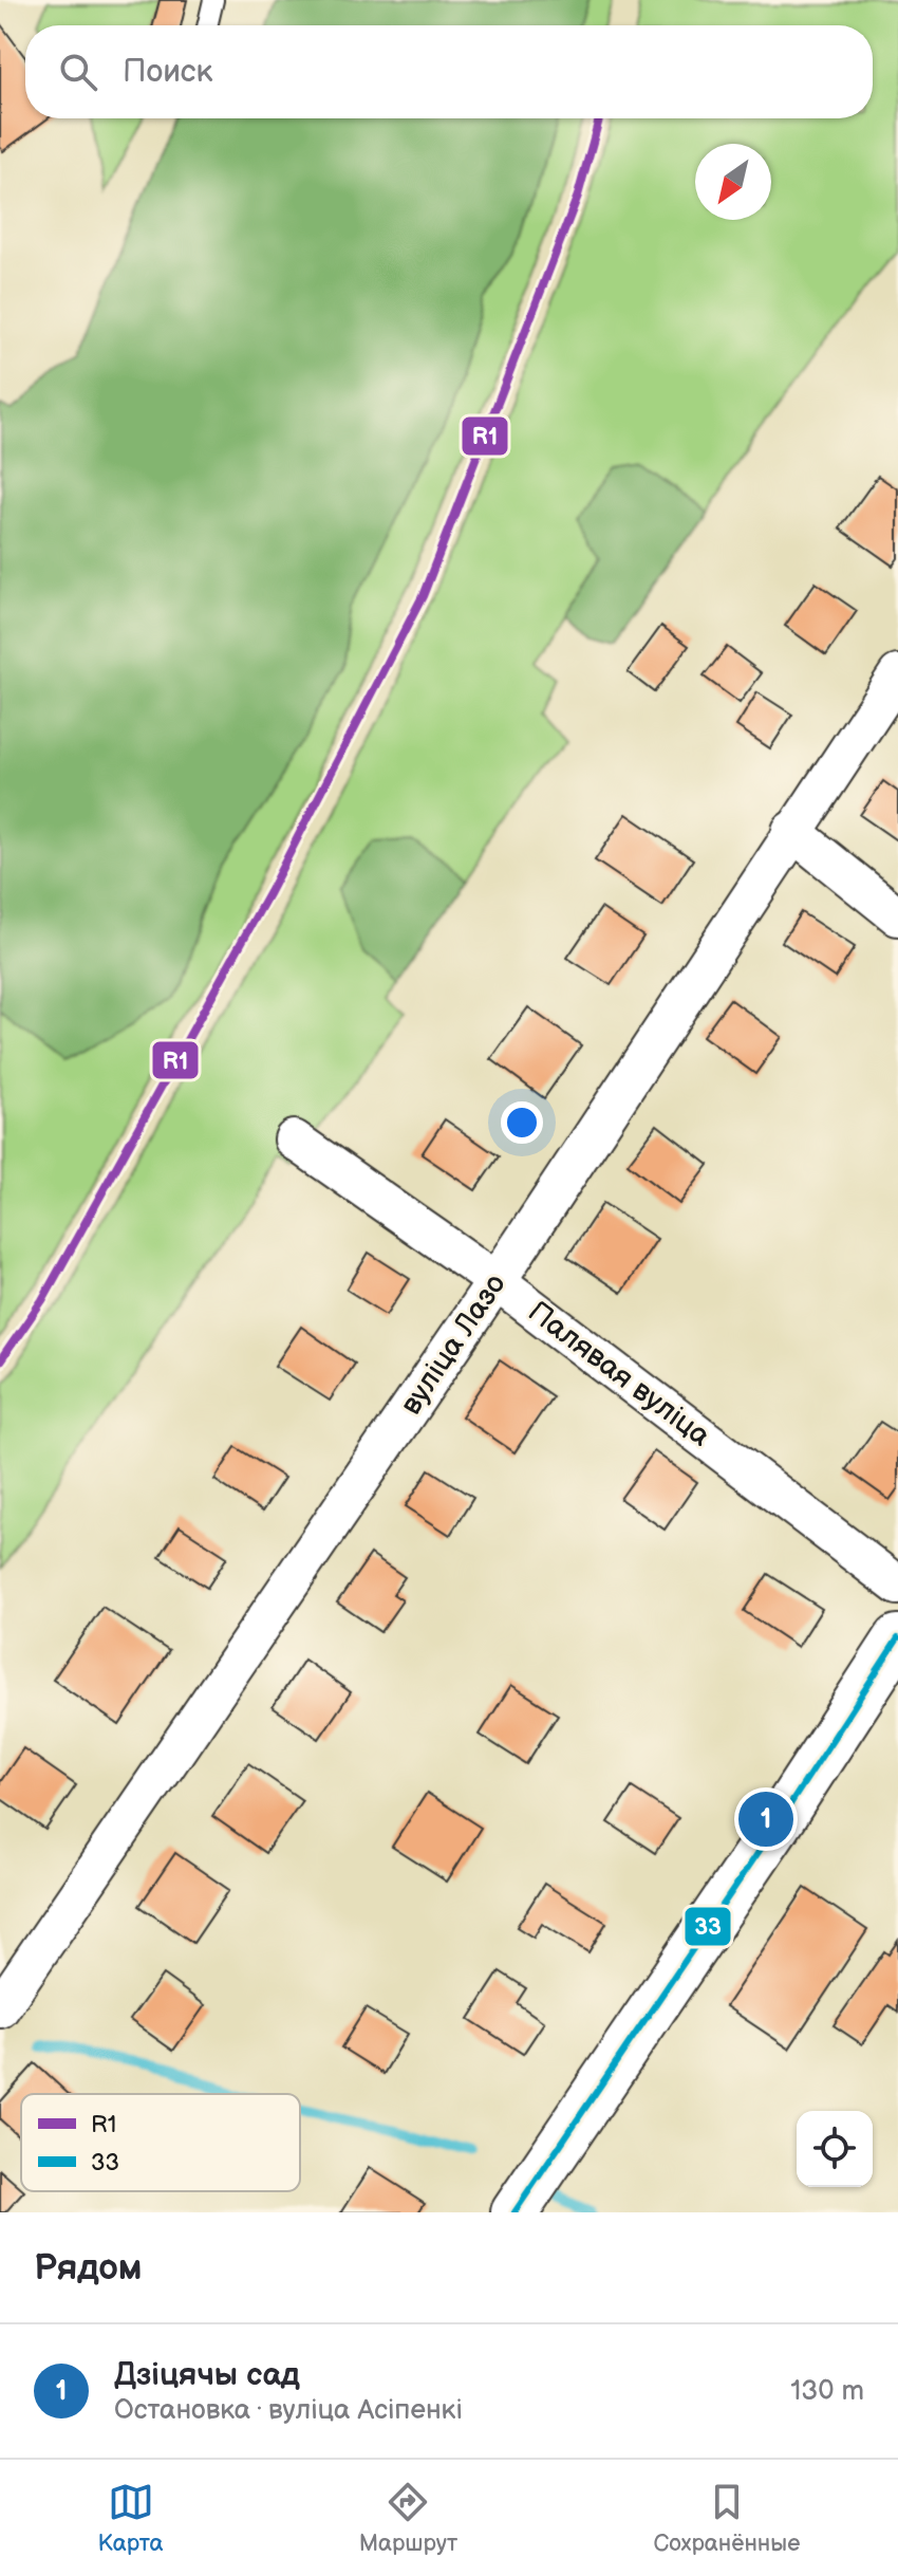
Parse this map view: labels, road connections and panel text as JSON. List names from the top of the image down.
{
  "streets": {
    "street": ["вуліца Лазо", "Палявая вуліца"]
  },
  "crossings": [
    ["вуліца Лазо", "Палявая вуліца"]
  ],
  "lines": ["transit line R1", "transit line 33"],
  "legend": ["R1", "33"],
  "north": "bottom left",
  "page": {
    "search": "Поиск",
    "pins": "1",
    "heading": "Рядом",
    "list": [
      {
        "mark": "1",
        "name": "Дзіцячы сад",
        "note": "Остановка · вуліца Асіпенкі",
        "value": "130 m"
      }
    ],
    "nav": ["Карта", "Маршрут", "Сохранённые"]
  }
}
